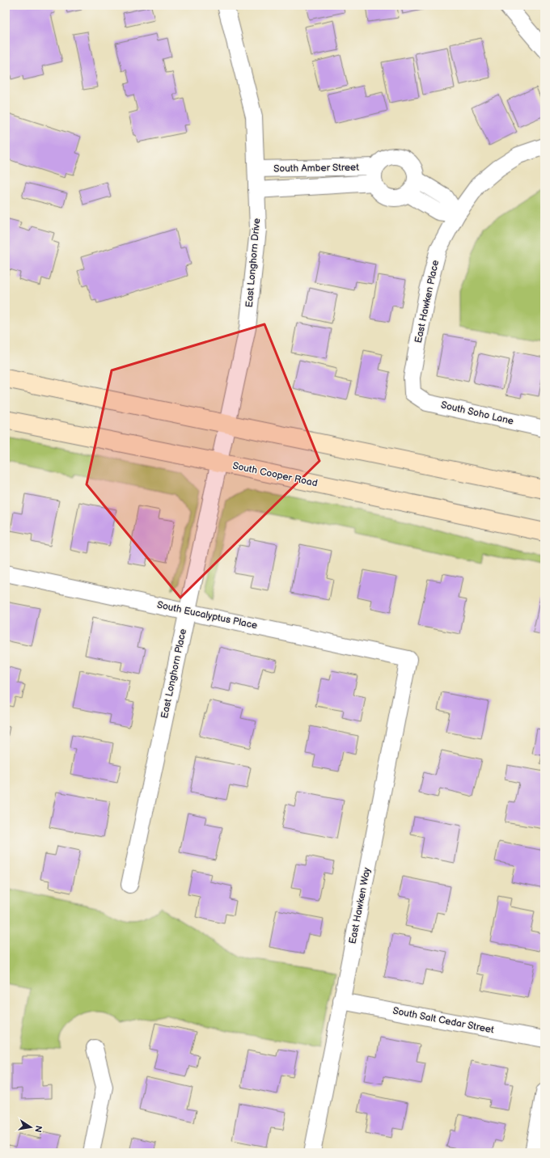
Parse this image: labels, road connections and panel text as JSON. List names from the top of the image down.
{
  "streets": {
    "main road": ["South Cooper Road"],
    "street": [
      "South Amber Street",
      "East Longhorn Drive",
      "East Hawken Place",
      "South Soho Lane",
      "South Eucalyptus Place",
      "East Longhorn Place",
      "East Hawken Way",
      "South Salt Cedar Street"
    ]
  },
  "crossings": [
    ["South Amber Street", "East Longhorn Drive"],
    ["East Longhorn Drive", "South Cooper Road"],
    ["East Longhorn Drive", "East Longhorn Place"],
    ["East Hawken Place", "South Soho Lane"],
    ["South Cooper Road", "East Longhorn Place"],
    ["South Eucalyptus Place", "East Longhorn Place"],
    ["South Eucalyptus Place", "East Hawken Way"],
    ["East Hawken Way", "South Salt Cedar Street"]
  ],
  "north": "right"
}
